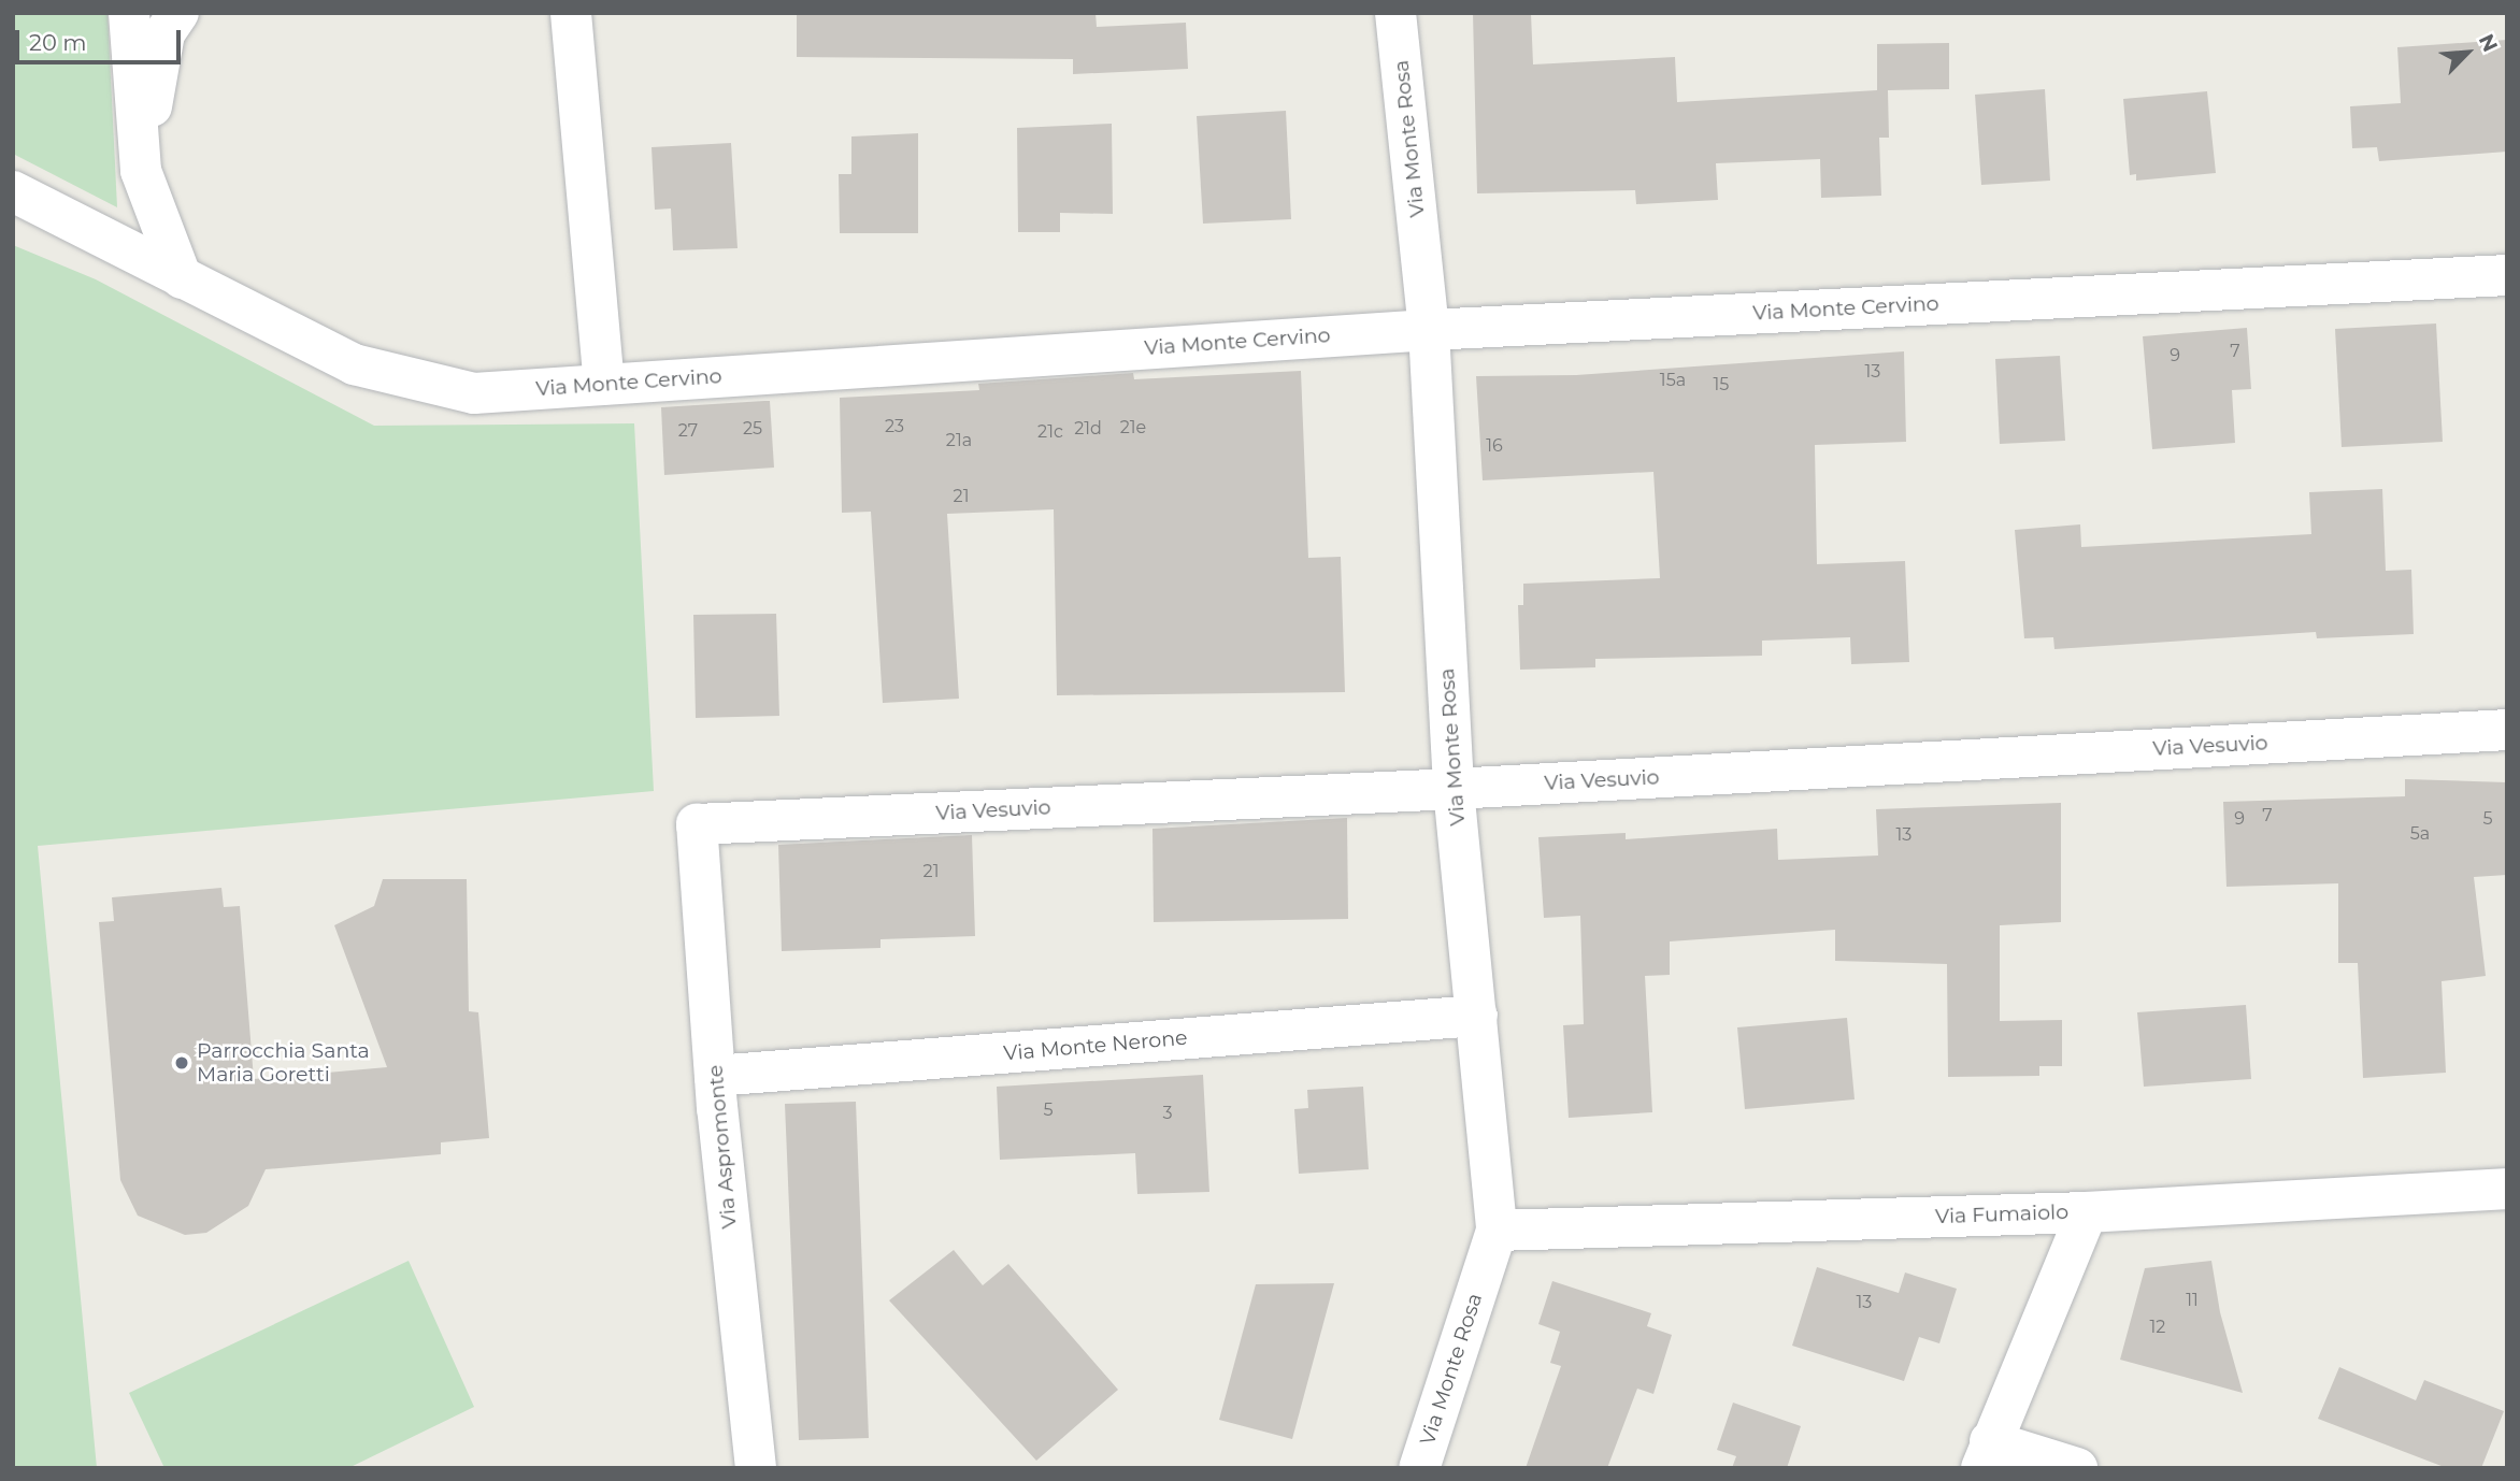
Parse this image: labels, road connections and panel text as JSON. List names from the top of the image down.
{
  "streets": {
    "street": [
      "Via Monte Rosa",
      "Via Monte Cervino",
      "Via Vesuvio",
      "Via Monte Nerone",
      "Via Aspromonte",
      "Via Fumaiolo"
    ]
  },
  "crossings": [
    ["Via Monte Rosa", "Via Monte Cervino"],
    ["Via Monte Rosa", "Via Vesuvio"],
    ["Via Monte Rosa", "Via Monte Nerone"],
    ["Via Monte Rosa", "Via Fumaiolo"],
    ["Via Vesuvio", "Via Aspromonte"],
    ["Via Monte Nerone", "Via Aspromonte"]
  ],
  "places": ["Parrocchia Santa Maria Goretti"],
  "house_numbers": [
    "7",
    "9",
    "13",
    "15a",
    "15",
    "23",
    "21e",
    "25",
    "21d",
    "27",
    "21c",
    "21a",
    "16",
    "21",
    "7",
    "9",
    "5",
    "5a",
    "13",
    "21",
    "5",
    "3",
    "11",
    "13",
    "12"
  ],
  "scale_bar": "20 m",
  "north": "top right"
}
